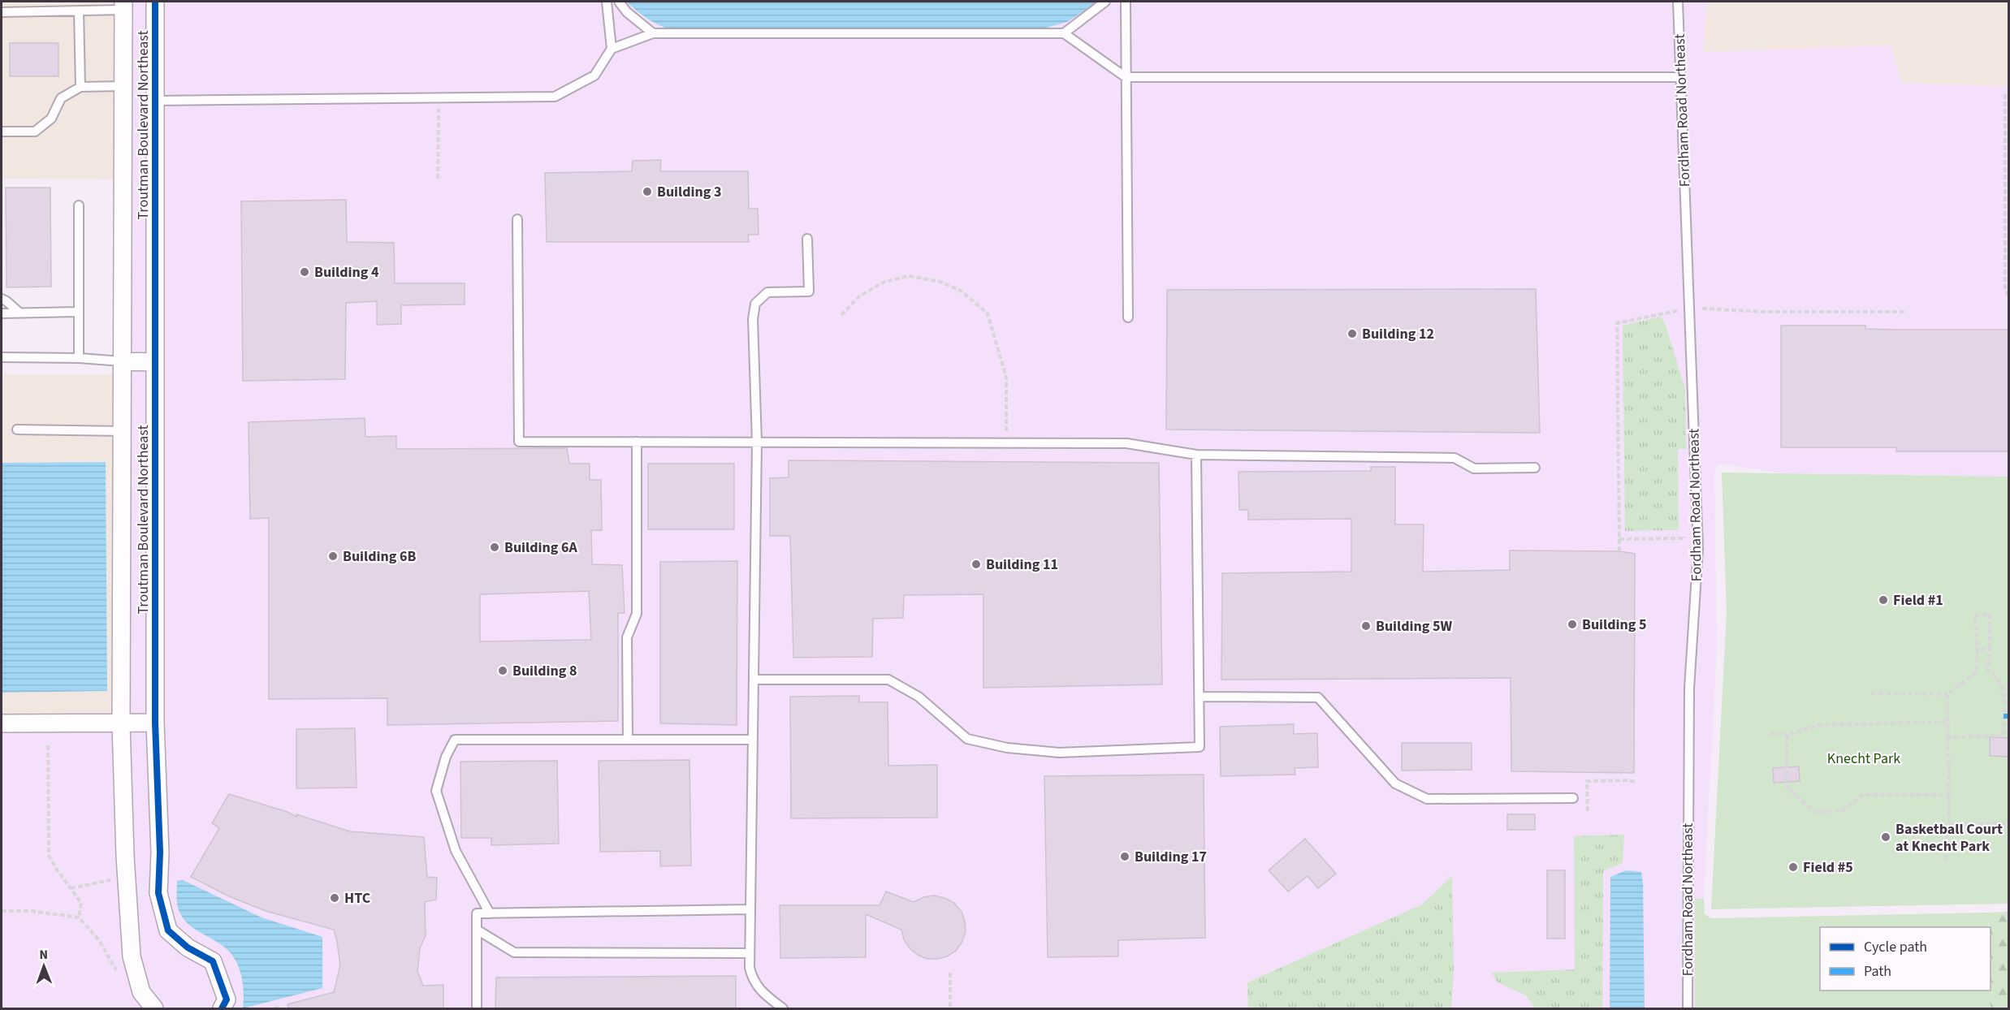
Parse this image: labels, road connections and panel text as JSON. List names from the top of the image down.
{
  "streets": {
    "street": ["Troutman Boulevard Northeast"],
    "lane": ["Fordham Road Northeast"]
  },
  "parks": ["Knecht Park"],
  "places": [
    "Building 3",
    "Building 4",
    "Building 12",
    "Building 6A",
    "Building 6B",
    "Building 11",
    "Field #1",
    "Building 5",
    "Building 5W",
    "Building 8",
    "Basketball Court at Knecht Park",
    "Building 17",
    "Field #5",
    "HTC"
  ],
  "legend": ["Cycle path", "Path"],
  "north": "top"
}
